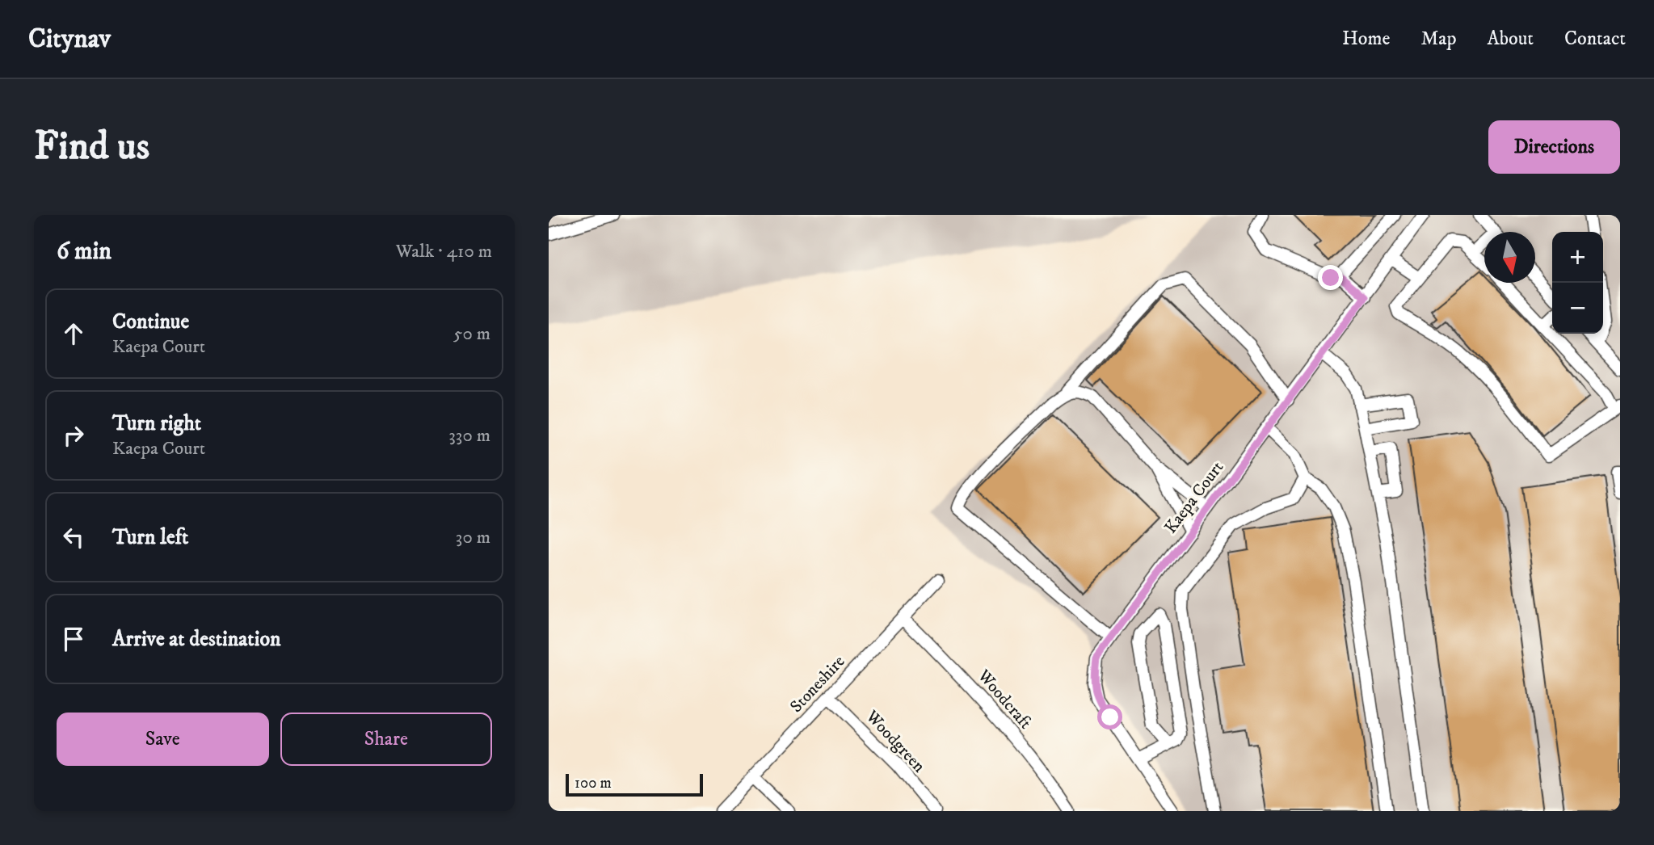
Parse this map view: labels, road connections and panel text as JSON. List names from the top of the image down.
{
  "streets": {
    "street": [
      "Kaepa Court",
      "Stoneshire",
      "Woodcraft",
      "Woodgreen"
    ]
  },
  "crossings": [
    ["Stoneshire", "Woodcraft"],
    ["Stoneshire", "Woodgreen"]
  ],
  "scale_bar": "100 m",
  "north": "bottom",
  "page": {
    "header": "Citynav",
    "nav": [
      "Home",
      "Map",
      "About",
      "Contact"
    ],
    "buttons": [
      "Directions",
      ["Save", "Share"]
    ],
    "title": "Find us",
    "heading": ["6 min", "Walk · 410 m"],
    "map_buttons": ["+", "−"],
    "list": [
      ["Continue", "Kaepa Court", "50 m"],
      ["Turn right", "Kaepa Court", "330 m"],
      ["Turn left", "30 m"],
      "Arrive at destination"
    ],
    "scale": "100 m"
  }
}
